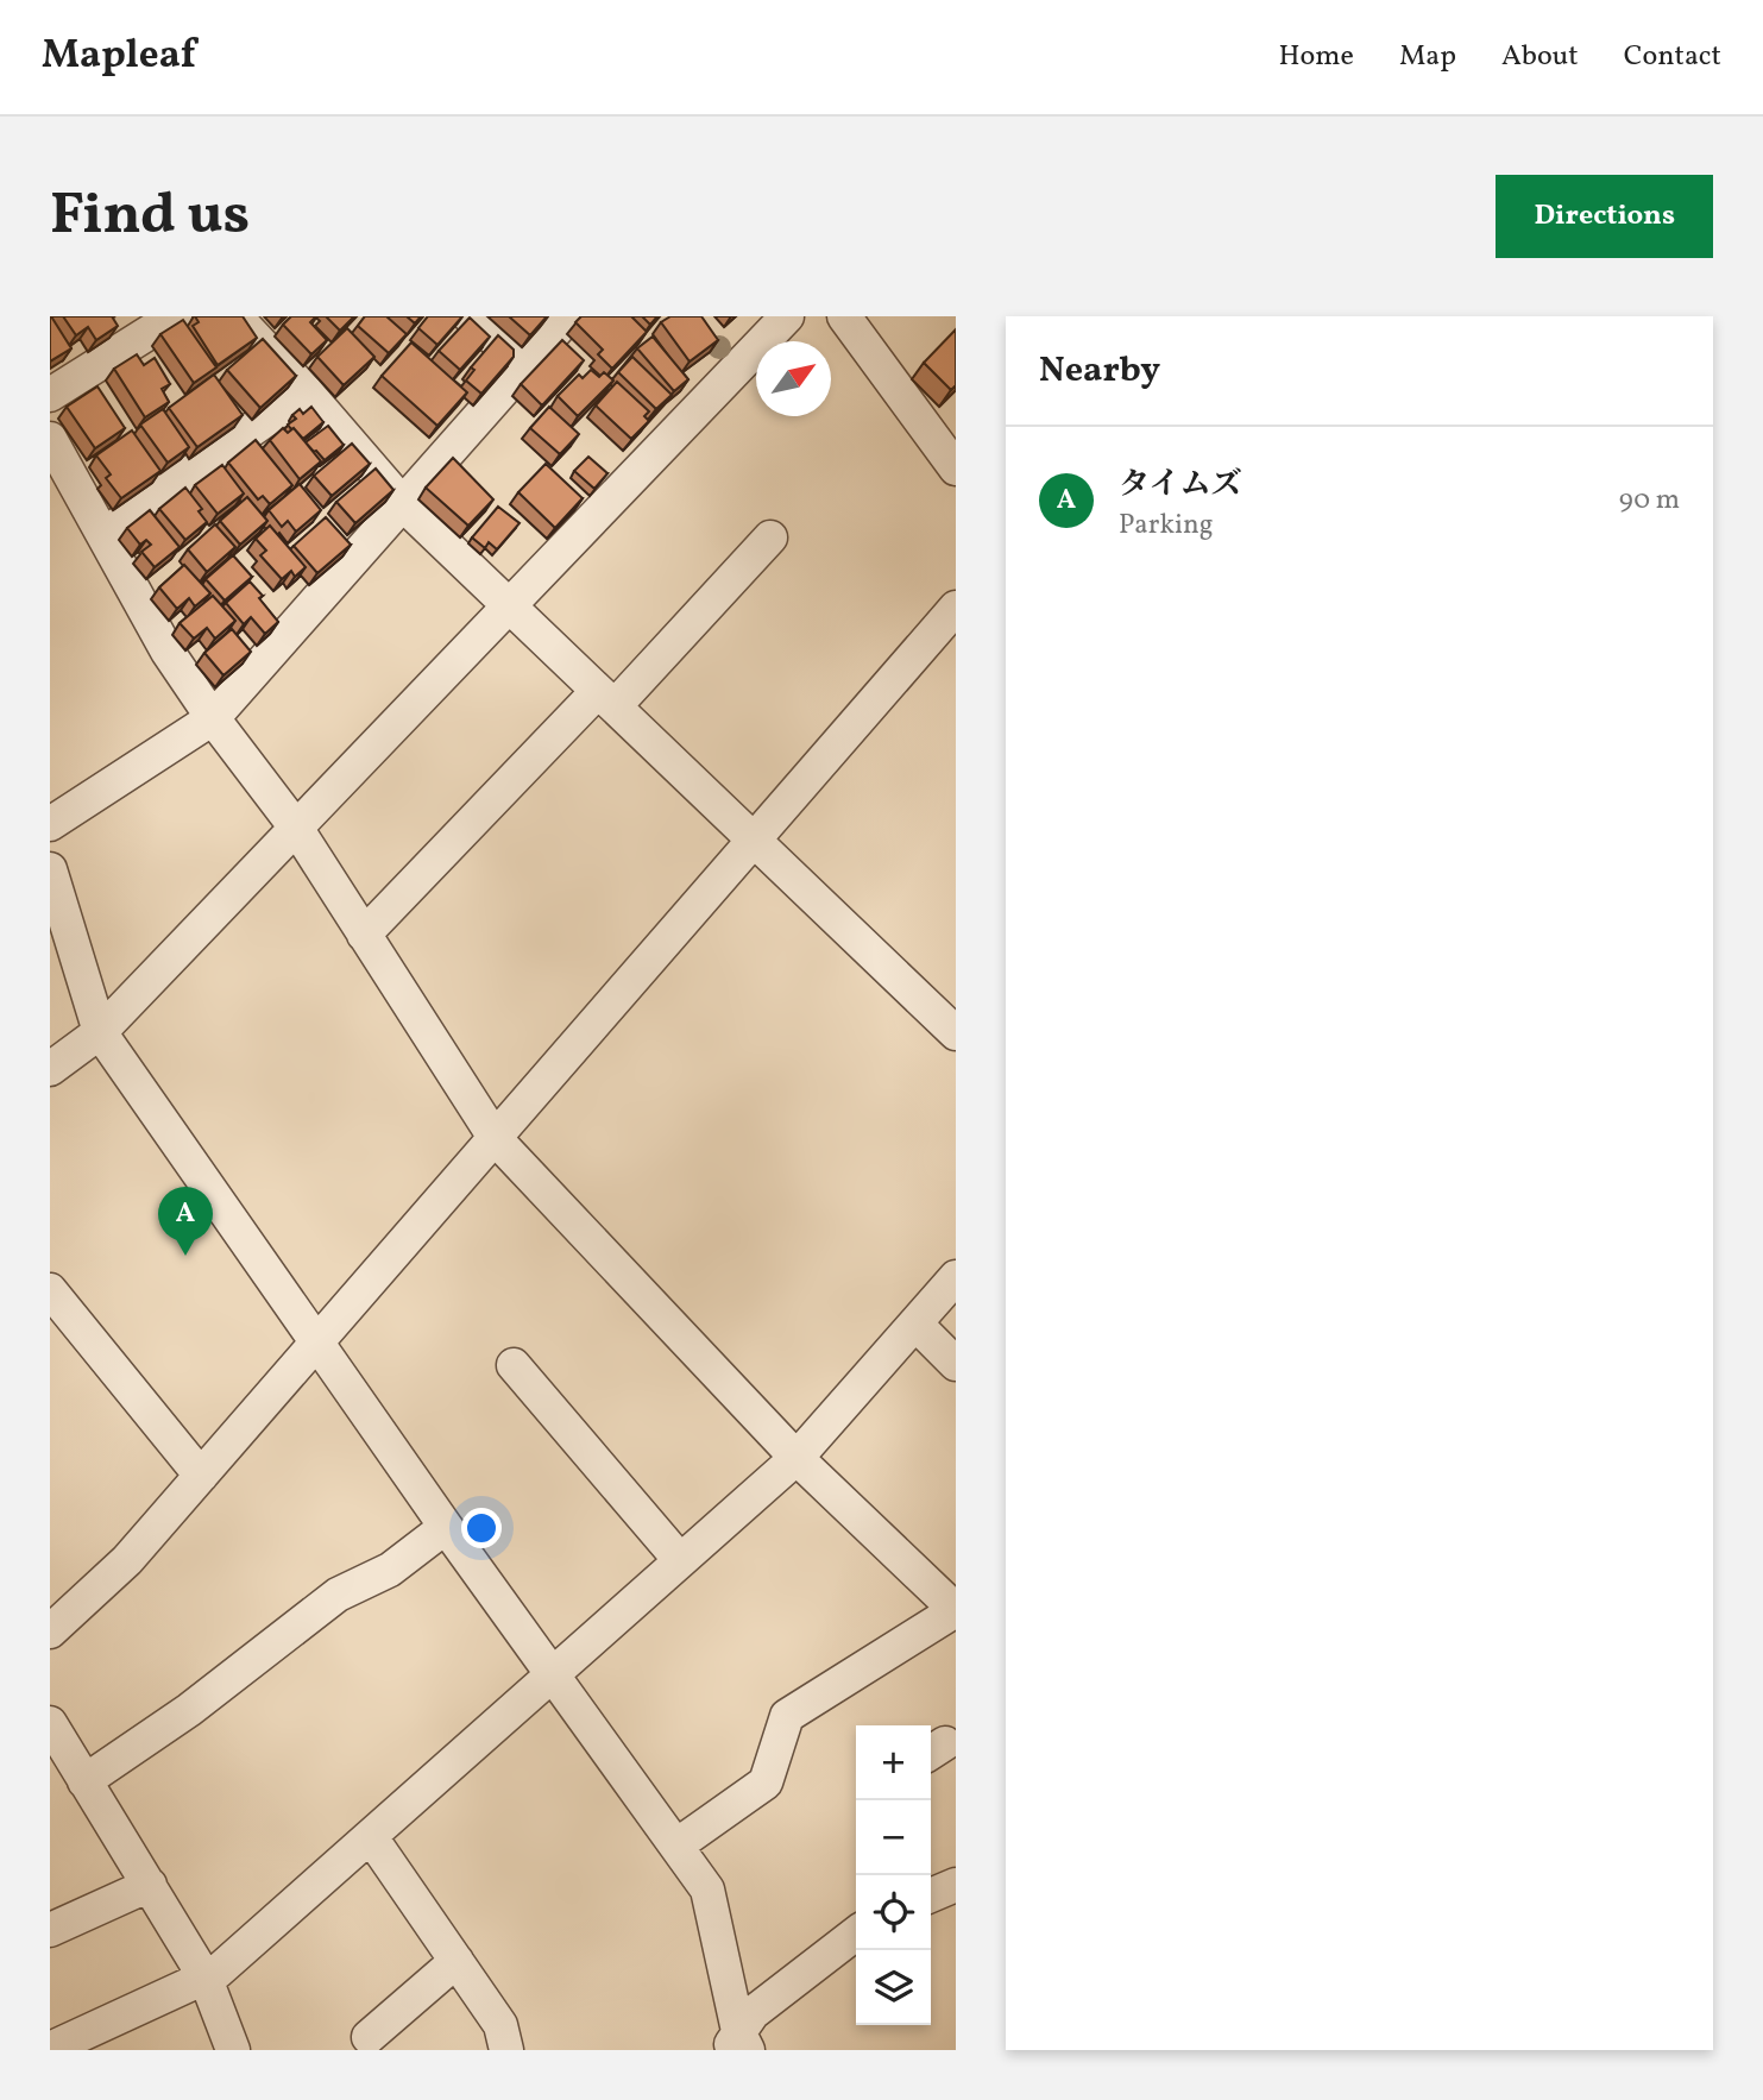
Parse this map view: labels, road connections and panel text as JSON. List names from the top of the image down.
{
  "north": "top right",
  "page": {
    "header": "Mapleaf",
    "nav": [
      "Home",
      "Map",
      "About",
      "Contact"
    ],
    "buttons": "Directions",
    "title": "Find us",
    "heading": "Nearby",
    "list": [
      {
        "mark": "A",
        "name": "タイムズ",
        "note": "Parking",
        "value": "90 m"
      }
    ],
    "pins": "A",
    "map_buttons": ["+", "−"]
  }
}
